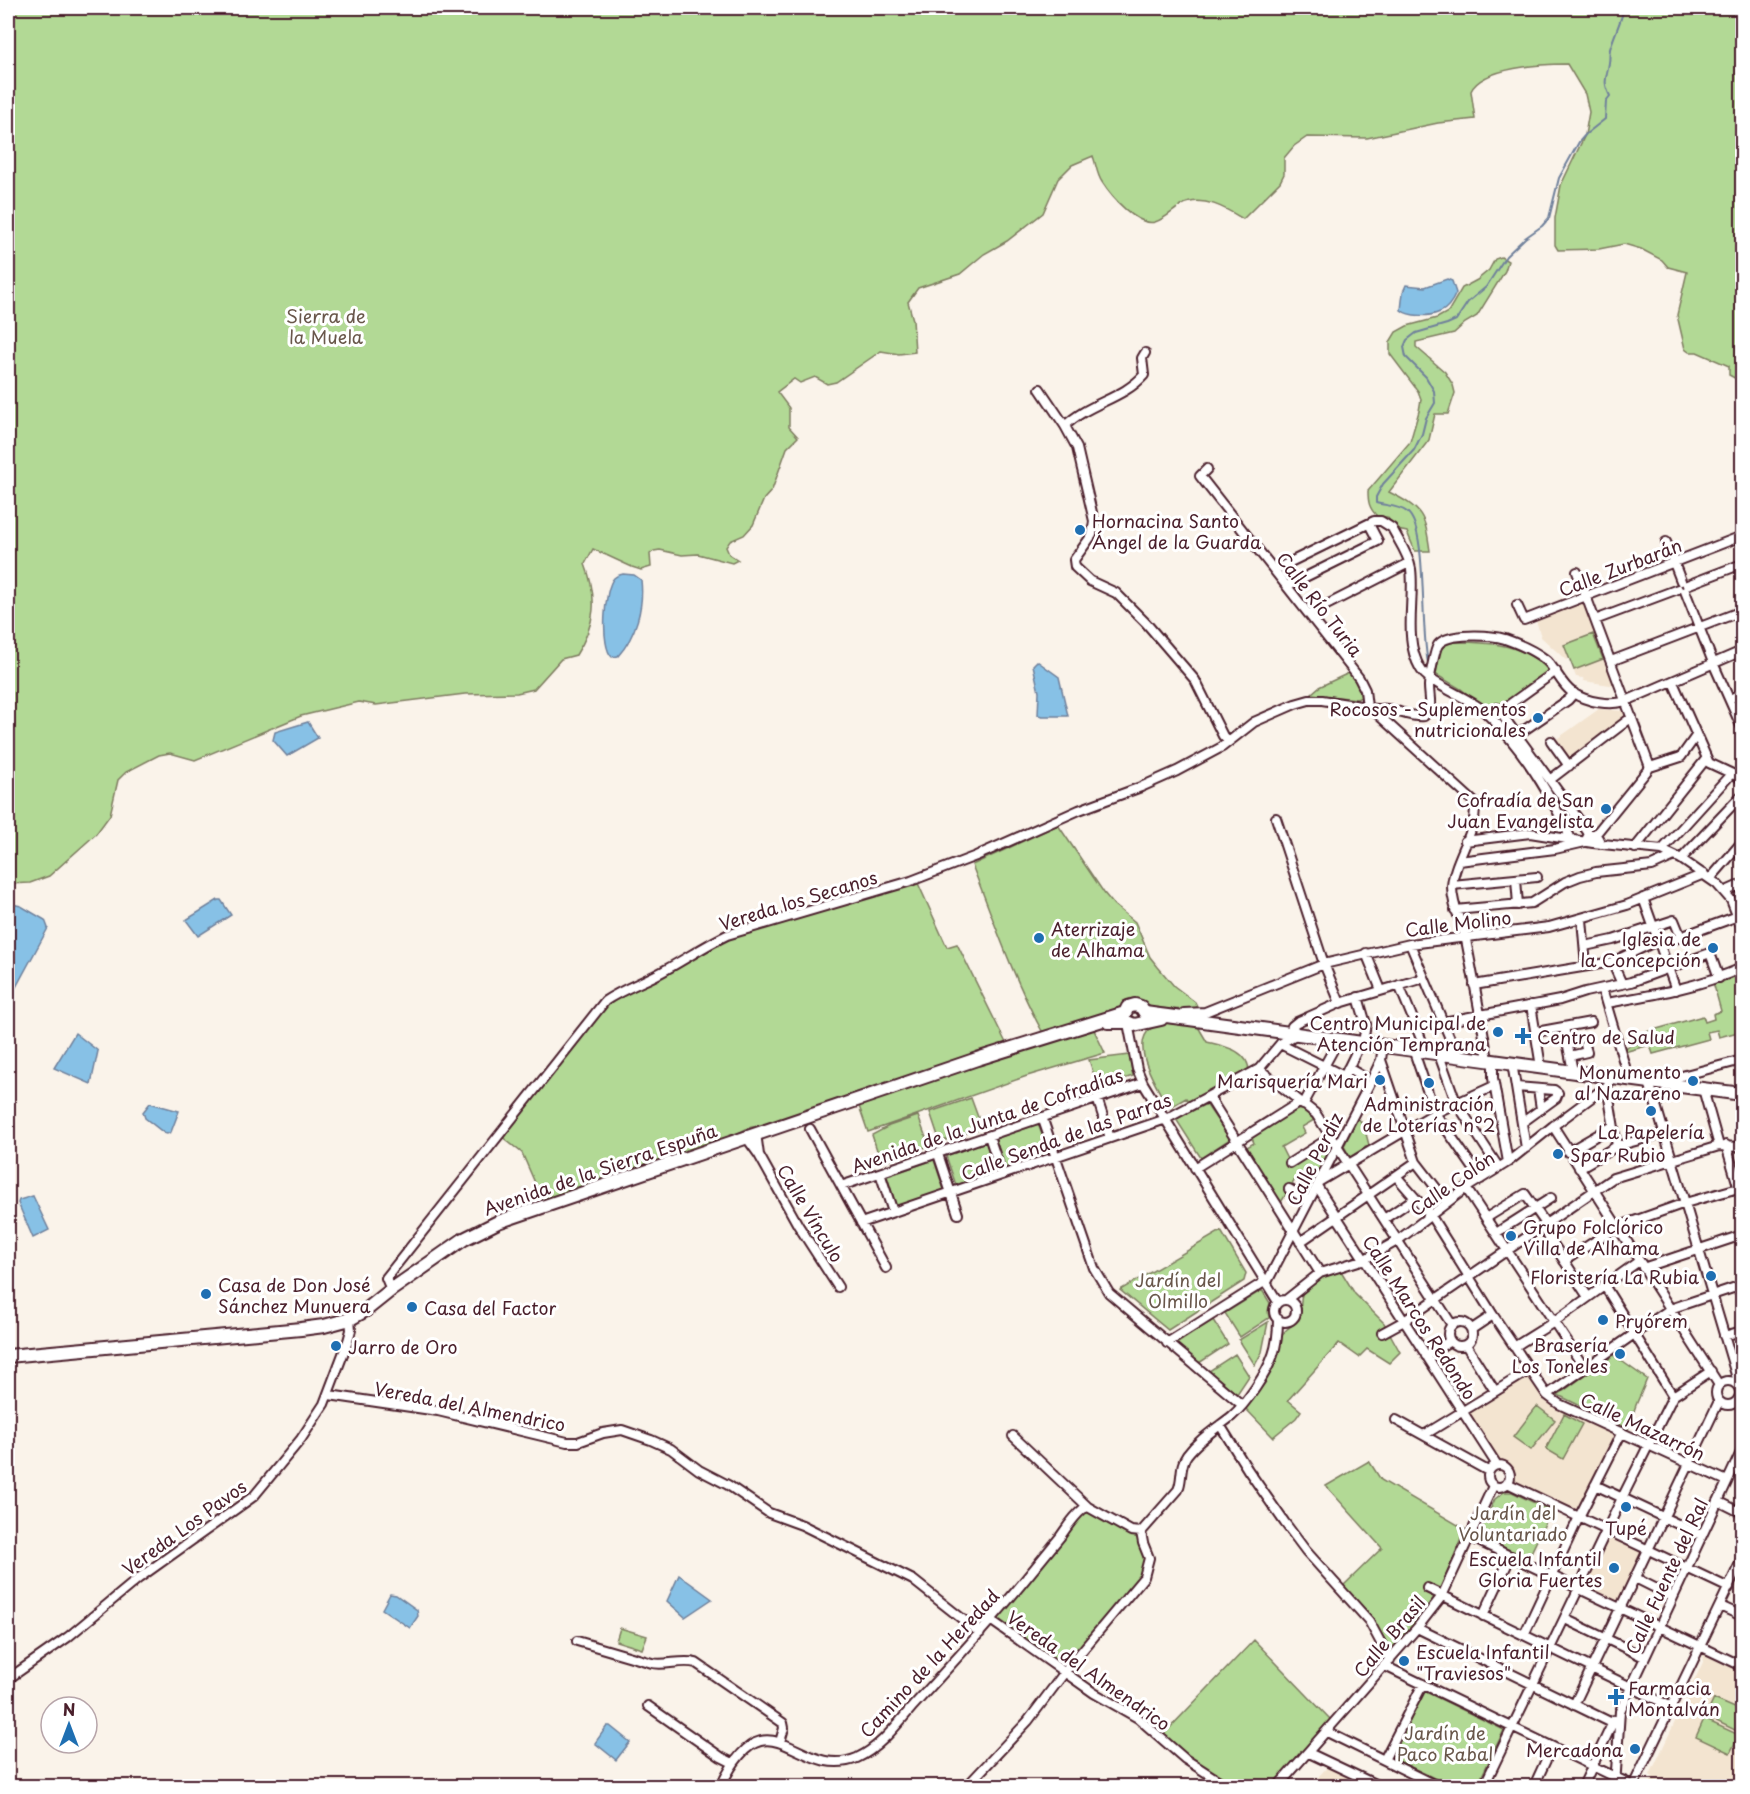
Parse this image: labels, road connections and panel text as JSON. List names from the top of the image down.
{
  "streets": {
    "main road": ["Avenida de la Sierra Espuña"],
    "street": [
      "Calle Zurbarán",
      "Calle Río Turia",
      "Vereda los Secanos",
      "Calle Molino",
      "Avenida de la Junta de Cofradías",
      "Calle Senda de las Parras",
      "Calle Perdiz",
      "Calle Colón",
      "Calle Vínculo",
      "Calle Marcos Redondo",
      "Vereda del Almendrico",
      "Calle Mazarrón",
      "Vereda Los Pavos",
      "Calle Fuente del Ral",
      "Calle Brasil",
      "Camino de la Heredad"
    ]
  },
  "crossings": [
    ["Vereda los Secanos", "Avenida de la Sierra Espuña"],
    ["Calle Molino", "Avenida de la Sierra Espuña"],
    ["Calle Senda de las Parras", "Avenida de la Sierra Espuña"],
    ["Calle Perdiz", "Avenida de la Sierra Espuña"],
    ["Calle Perdiz", "Calle Marcos Redondo"],
    ["Avenida de la Sierra Espuña", "Calle Colón"],
    ["Avenida de la Sierra Espuña", "Calle Vínculo"],
    ["Avenida de la Sierra Espuña", "Vereda Los Pavos"],
    ["Calle Colón", "Calle Marcos Redondo"],
    ["Calle Marcos Redondo", "Calle Brasil"],
    ["Vereda del Almendrico", "Vereda Los Pavos"],
    ["Vereda del Almendrico", "Camino de la Heredad"],
    ["Calle Mazarrón", "Calle Fuente del Ral"]
  ],
  "parks": [
    "Sierra de la Muela",
    "Jardín del Olmillo",
    "Jardín del Voluntariado",
    "Jardín de Paco Rabal"
  ],
  "places": {
    "other": [
      "Hornacina Santo Ángel de la Guarda",
      "Rocosos - Suplementos nutricionales",
      "Cofradía de San Juan Evangelista",
      "Aterrizaje de Alhama",
      "Iglesia de la Concepción",
      "Centro Municipal de Atención Temprana",
      "Marisquería Mari",
      "Monumento al Nazareno",
      "Administración de Loterías nº2",
      "La Papelería",
      "Spar Rubio",
      "Grupo Folclórico Villa de Alhama",
      "Floristería La Rubia",
      "Casa de Don José Sánchez Munuera",
      "Casa del Factor",
      "Pryórem",
      "Jarro de Oro",
      "Brasería Los Toneles",
      "Tupé",
      "Escuela Infantil Gloria Fuertes",
      "Escuela Infantil \"Traviesos\"",
      "Mercadona"
    ],
    "health": ["Centro de Salud", "Farmacia Montalván"]
  },
  "north": "top"
}
